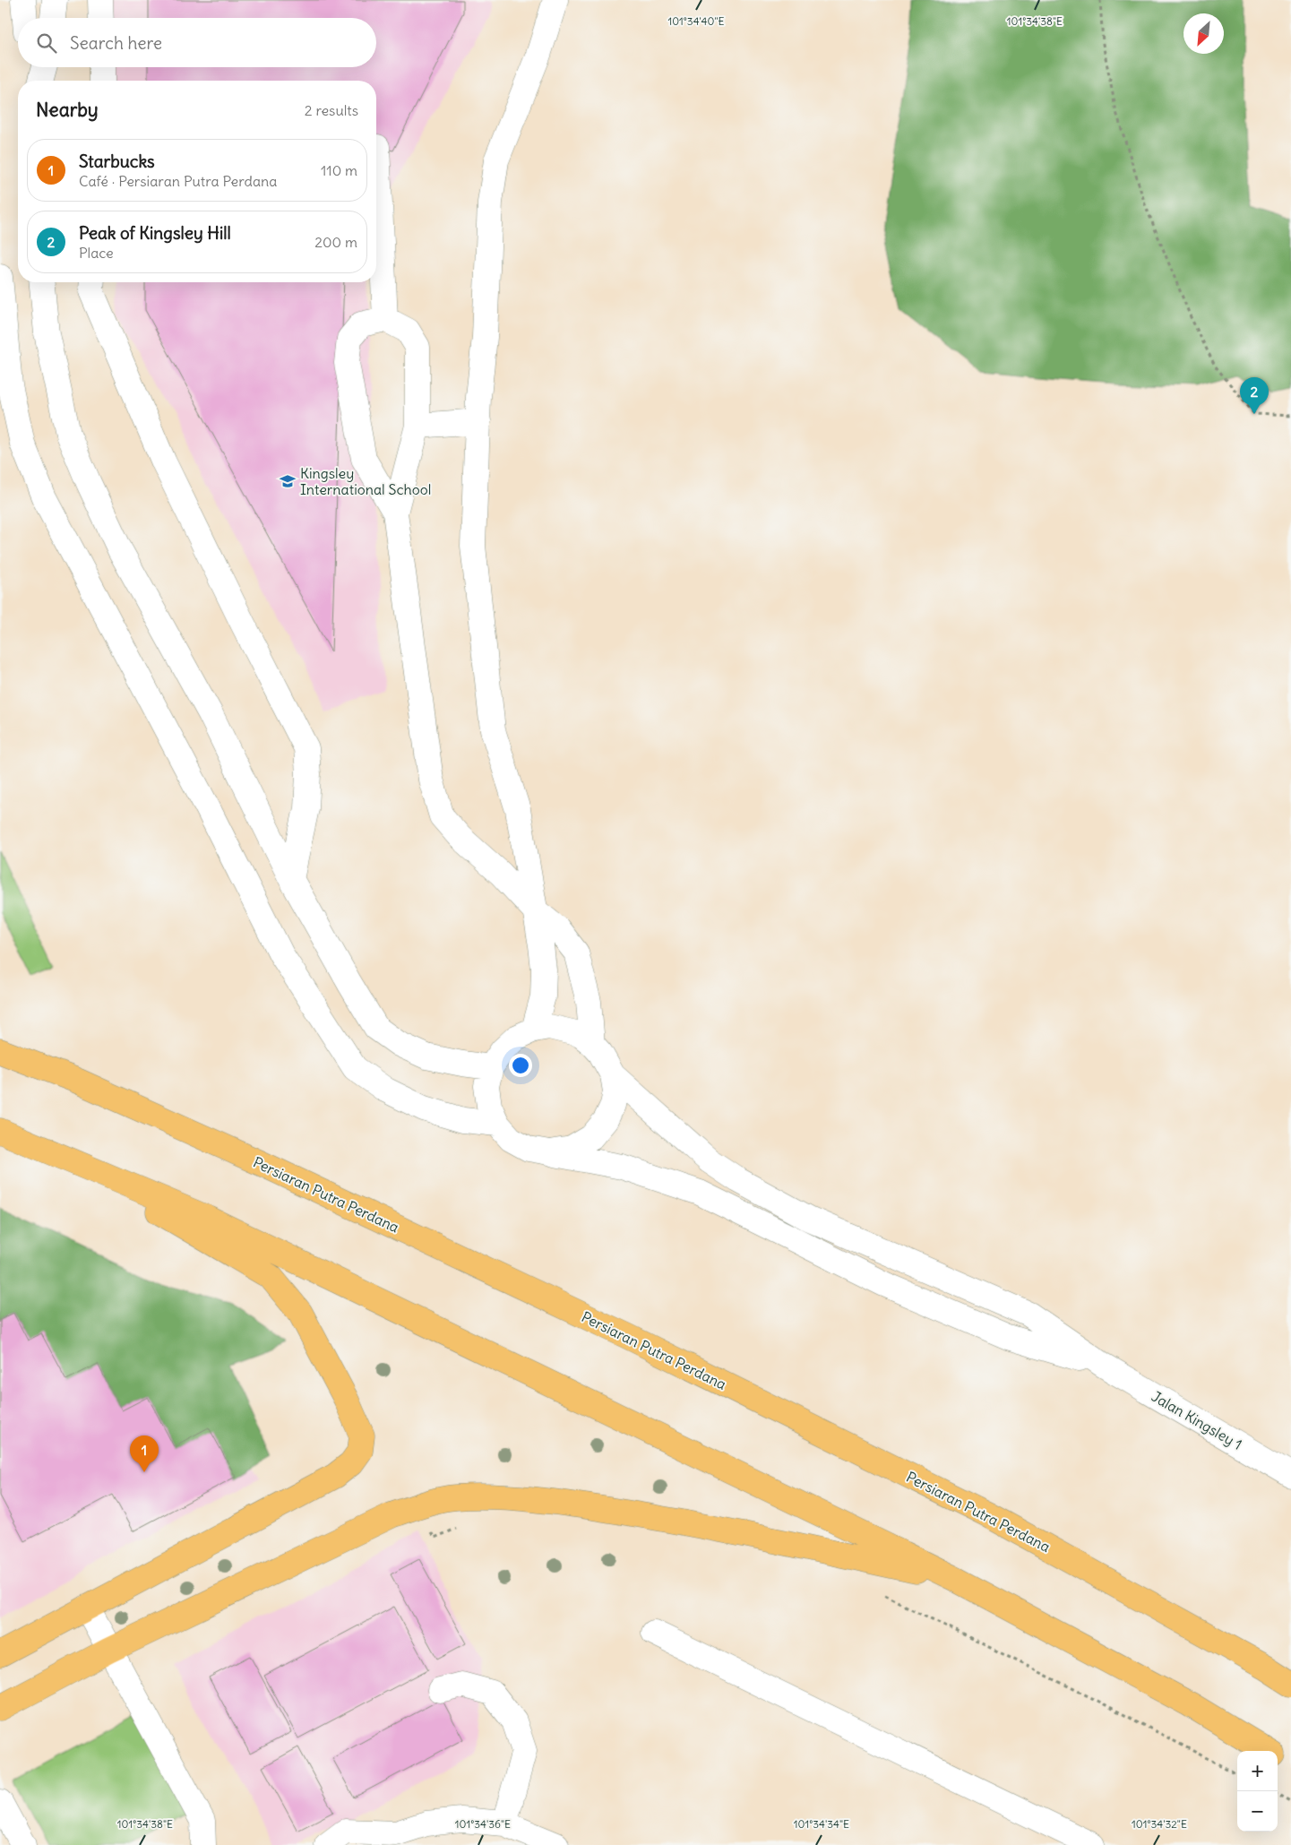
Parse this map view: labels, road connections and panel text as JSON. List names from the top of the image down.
{
  "streets": {
    "main road": ["Persiaran Putra Perdana"],
    "street": ["Jalan Kingsley 1"]
  },
  "places": {
    "school or university": ["Kingsley International School"]
  },
  "north": "bottom left",
  "page": {
    "search": "Search here",
    "heading": ["Nearby", "2 results"],
    "list": [
      {
        "mark": "1",
        "name": "Starbucks",
        "note": "Café · Persiaran Putra Perdana",
        "value": "110 m"
      },
      {
        "mark": "2",
        "name": "Peak of Kingsley Hill",
        "note": "Place",
        "value": "200 m"
      }
    ],
    "pins": ["2", "1"],
    "map_buttons": ["+", "−"]
  },
  "coordinates": [
    "101°34'40\"E",
    "101°34'38\"E",
    "101°34'36\"E",
    "101°34'34\"E",
    "101°34'32\"E"
  ]
}
